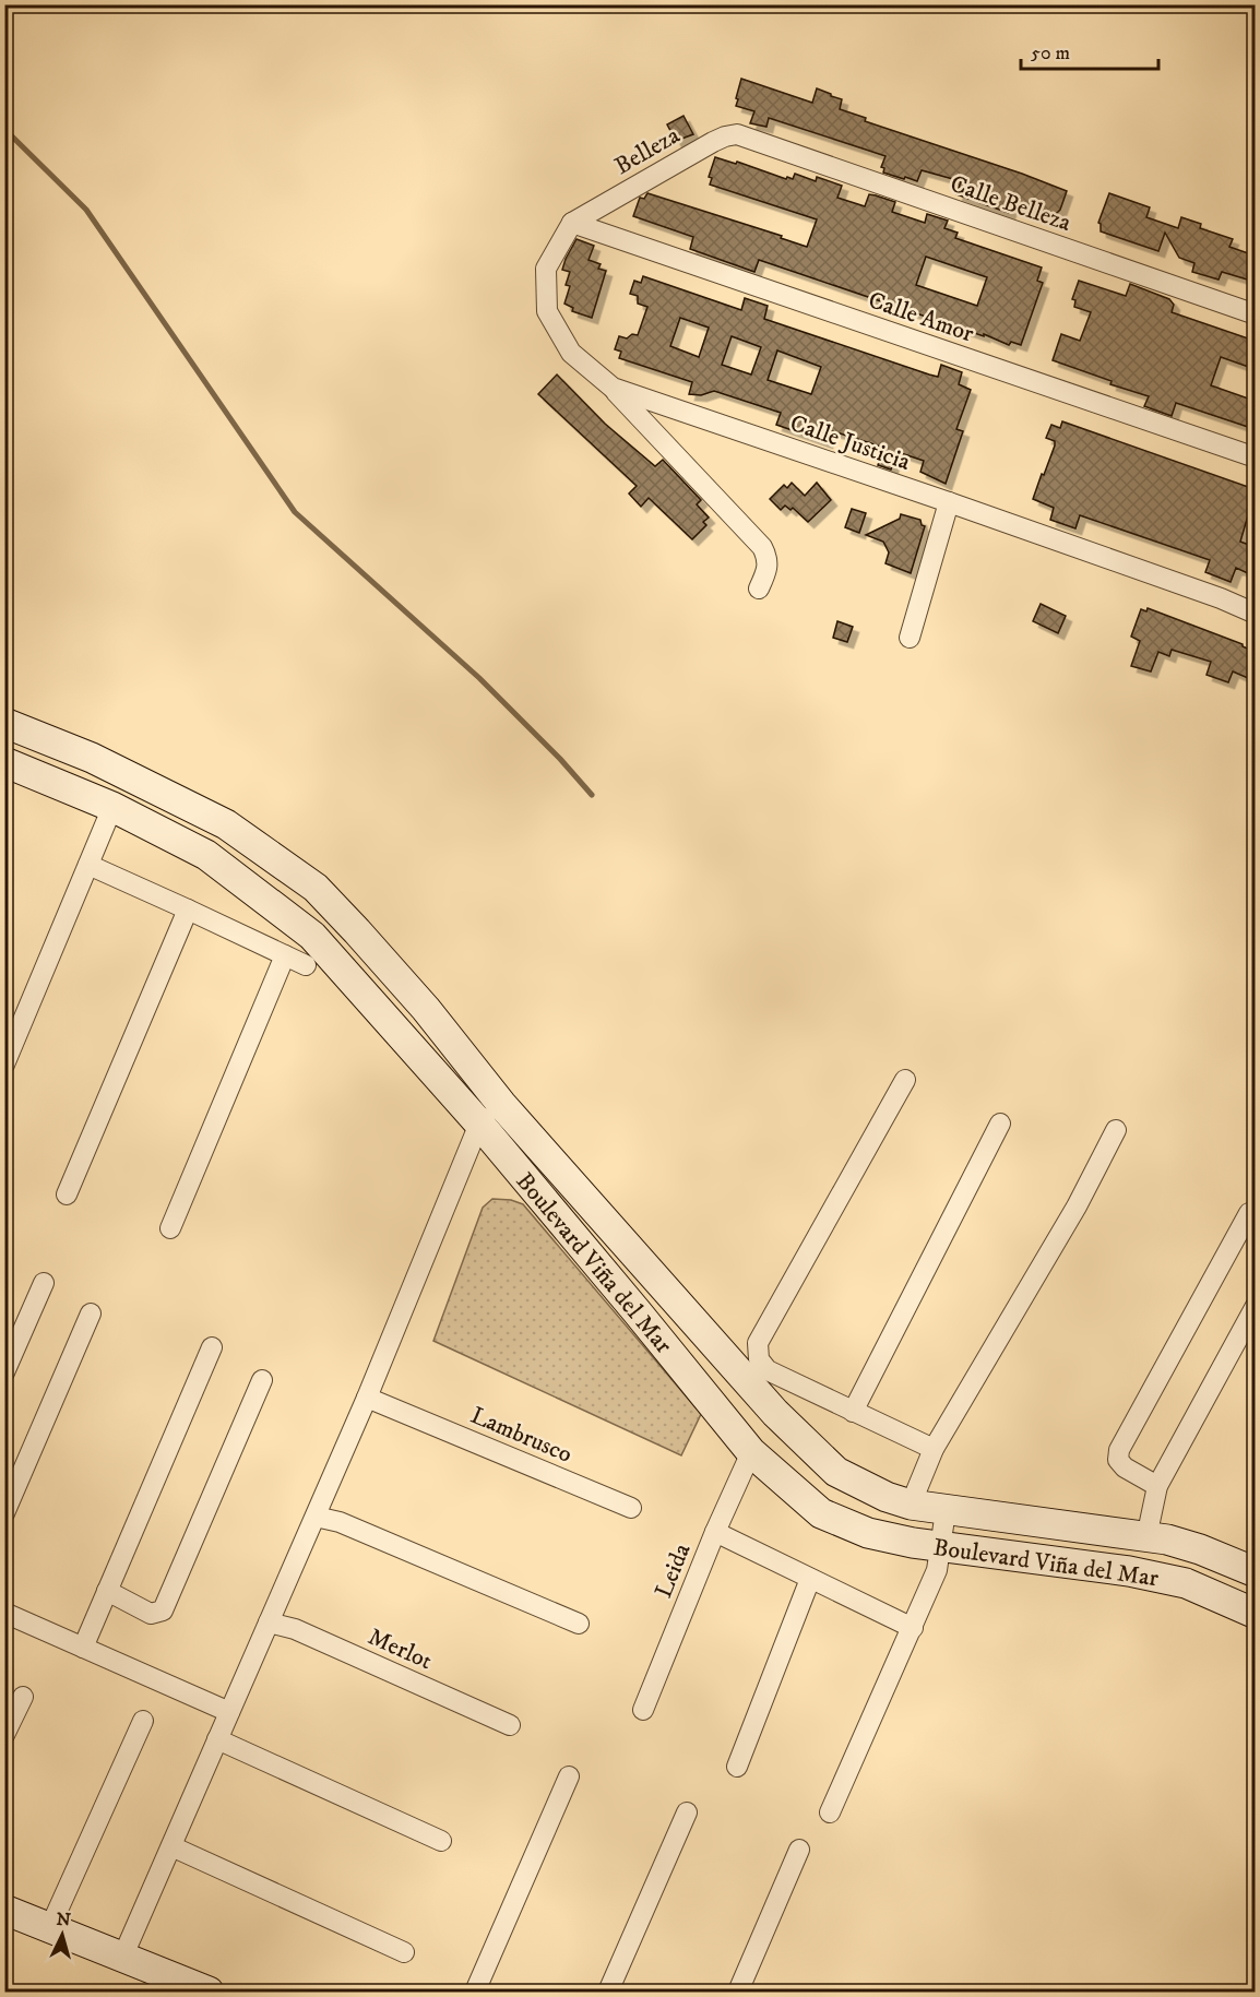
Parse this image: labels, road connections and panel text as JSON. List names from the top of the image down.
{
  "streets": {
    "street": [
      "Belleza",
      "Calle Belleza",
      "Calle Amor",
      "Calle Justicia",
      "Boulevard Viña del Mar",
      "Lambrusco",
      "Leida",
      "Merlot"
    ]
  },
  "crossings": [
    ["Belleza", "Calle Belleza"],
    ["Belleza", "Calle Amor"],
    ["Belleza", "Calle Justicia"],
    ["Calle Amor", "Calle Justicia"],
    ["Boulevard Viña del Mar", "Leida"]
  ],
  "scale_bar": "50 m",
  "north": "top"
}
